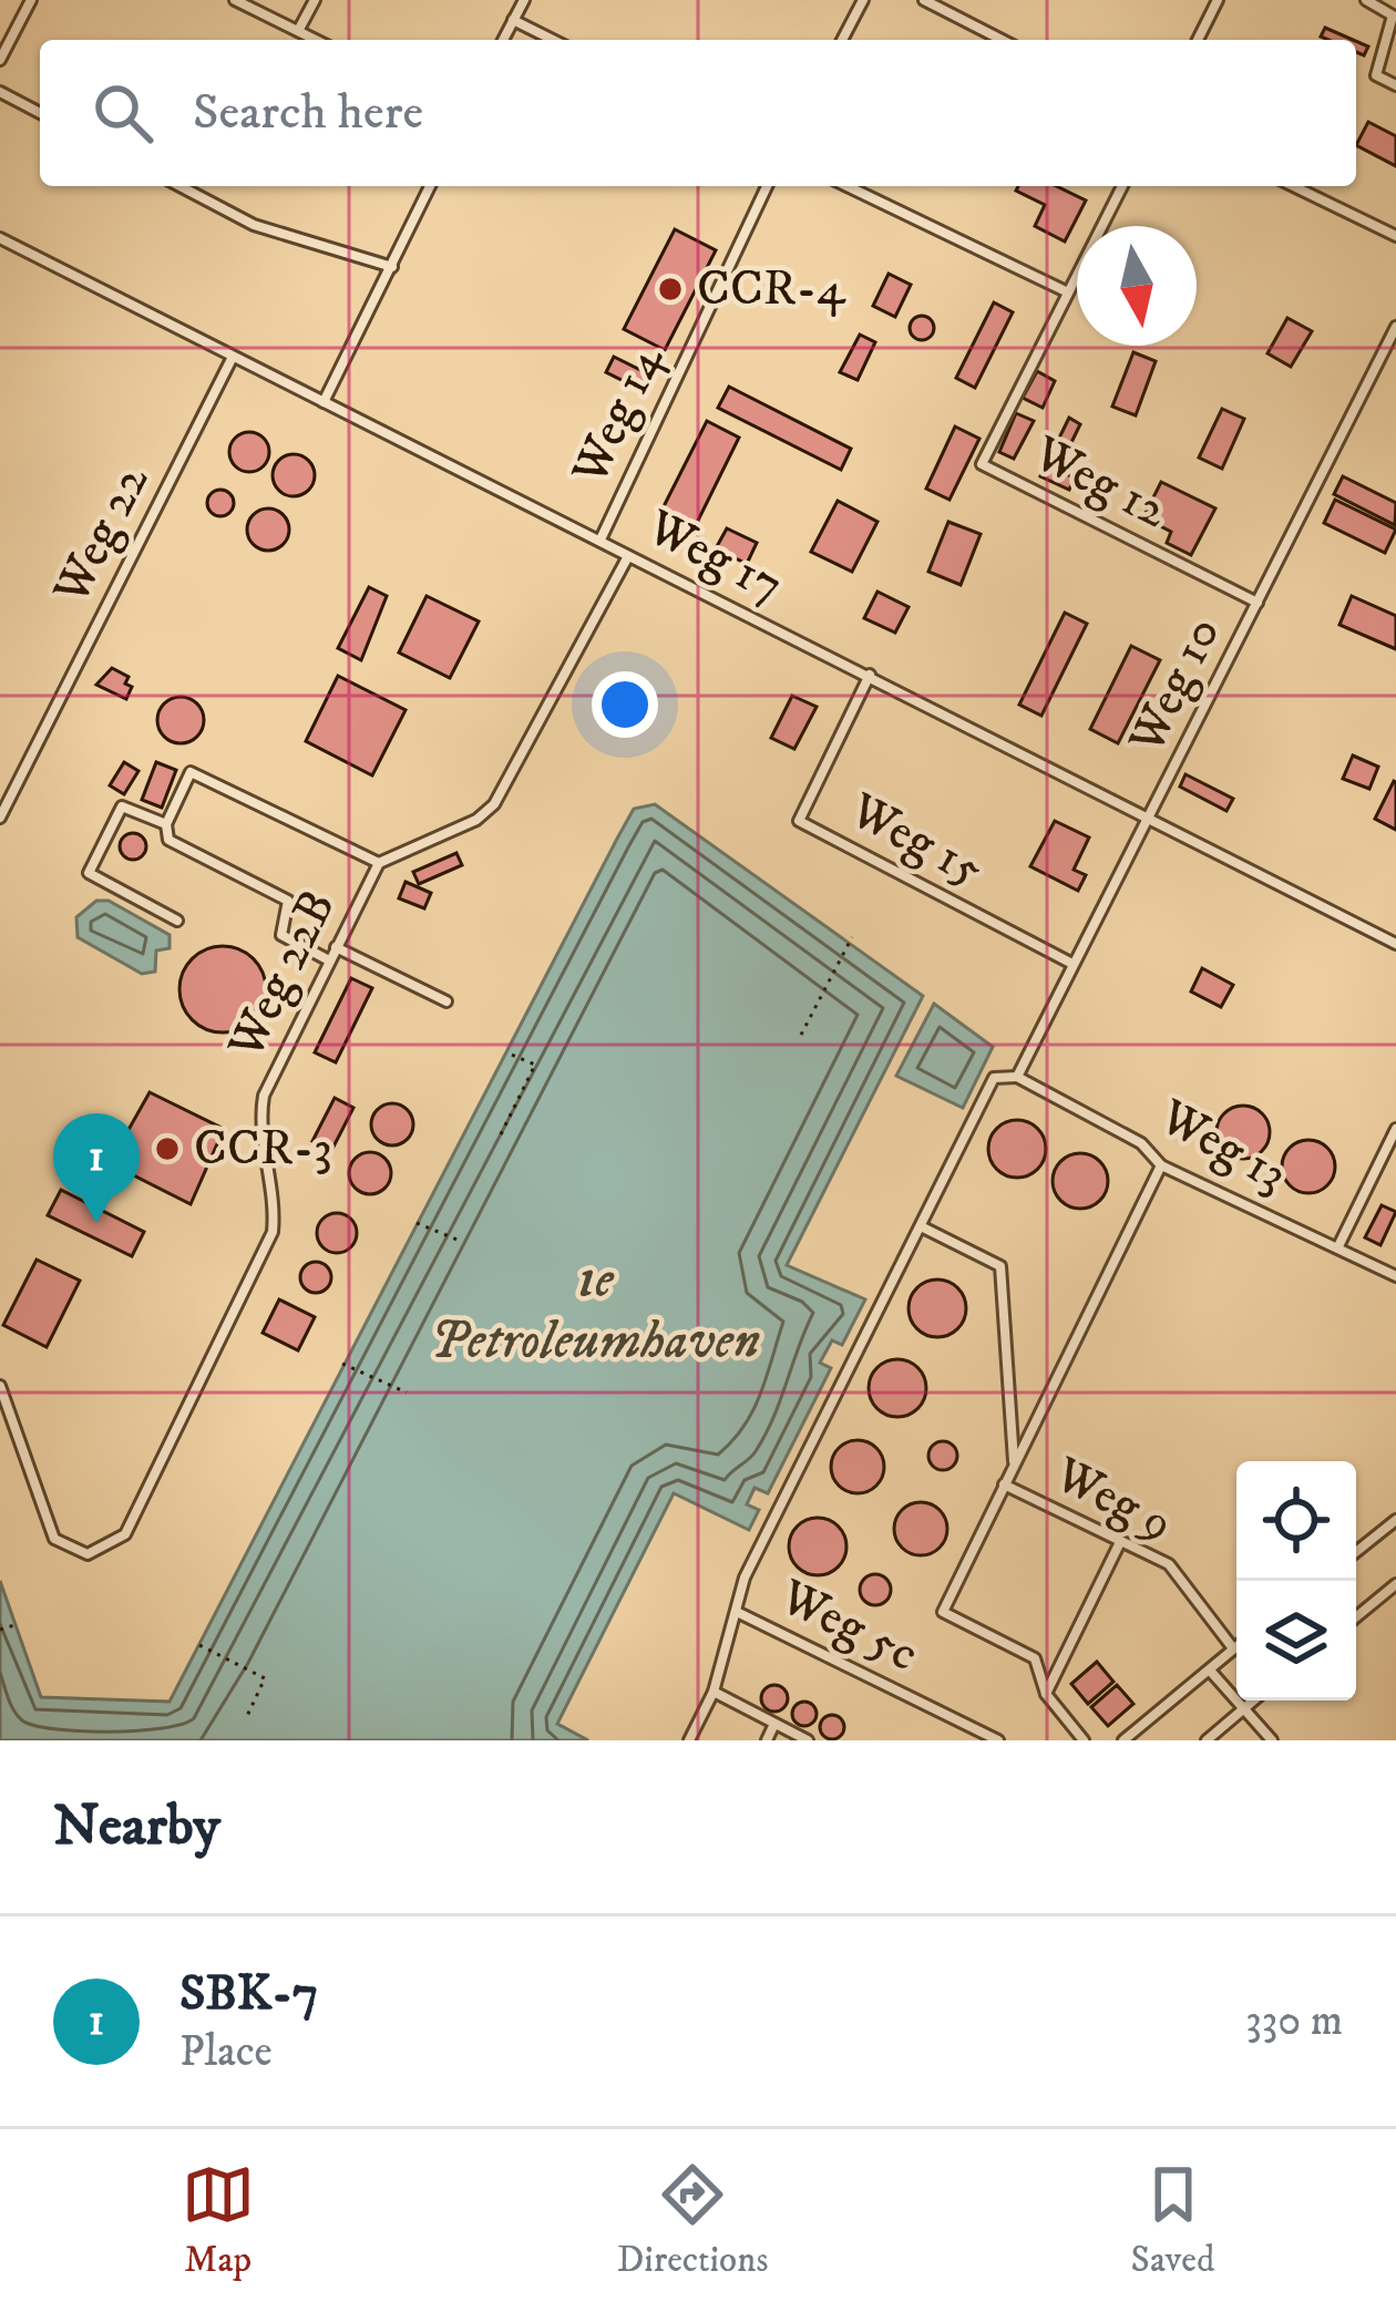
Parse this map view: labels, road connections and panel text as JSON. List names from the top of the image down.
{
  "streets": {
    "lane": [
      "Weg 14",
      "Weg 12",
      "Weg 22",
      "Weg 17",
      "Weg 10",
      "Weg 15",
      "Weg 22B",
      "Weg 13",
      "Weg 9",
      "Weg 5c"
    ]
  },
  "crossings": [
    ["Weg 14", "Weg 17"],
    ["Weg 12", "Weg 10"],
    ["Weg 22", "Weg 17"],
    ["Weg 17", "Weg 10"],
    ["Weg 17", "Weg 15"],
    ["Weg 17", "Weg 22B"],
    ["Weg 10", "Weg 15"],
    ["Weg 10", "Weg 13"]
  ],
  "water": ["1e Petroleumhaven"],
  "places": ["CCR-4", "CCR-3"],
  "north": "bottom",
  "page": {
    "search": "Search here",
    "pins": "1",
    "heading": "Nearby",
    "list": [
      {
        "mark": "1",
        "name": "SBK-7",
        "note": "Place",
        "value": "330 m"
      }
    ],
    "nav": ["Map", "Directions", "Saved"]
  }
}
